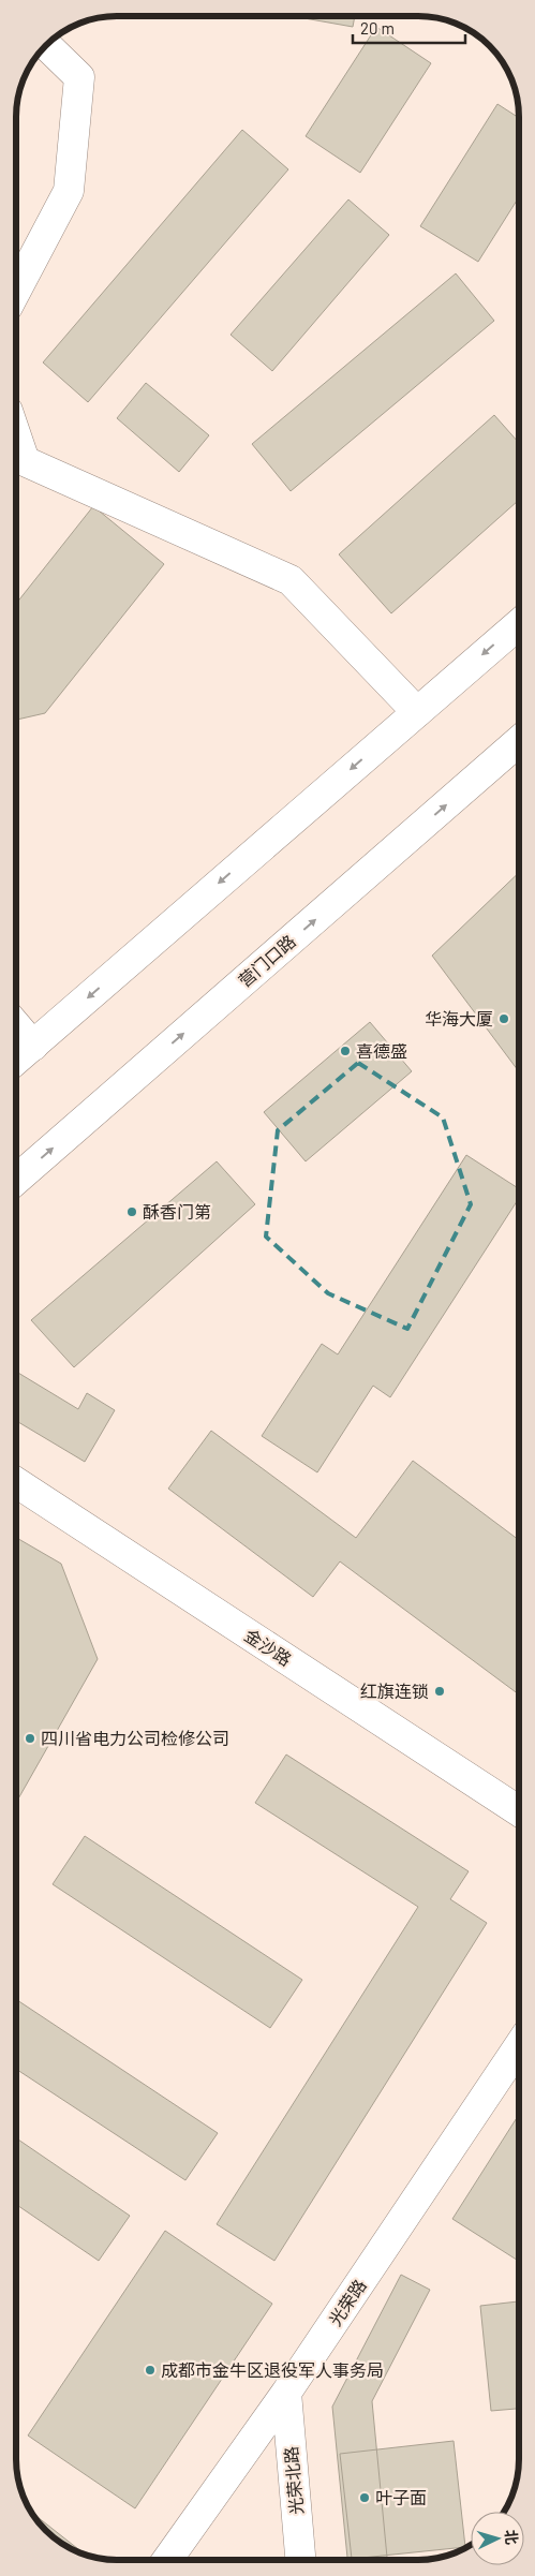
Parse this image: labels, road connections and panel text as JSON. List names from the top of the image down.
{
  "streets": {
    "main road": [
      "营门口路",
      "金沙路",
      "光荣路",
      "光荣北路"
    ]
  },
  "crossings": [
    ["光荣路", "光荣北路"]
  ],
  "places": [
    "华海大厦",
    "喜德盛",
    "酥香门第",
    "红旗连锁",
    "四川省电力公司检修公司",
    "成都市金牛区退役军人事务局",
    "叶子面"
  ],
  "scale_bar": "20 m",
  "north": "right"
}
